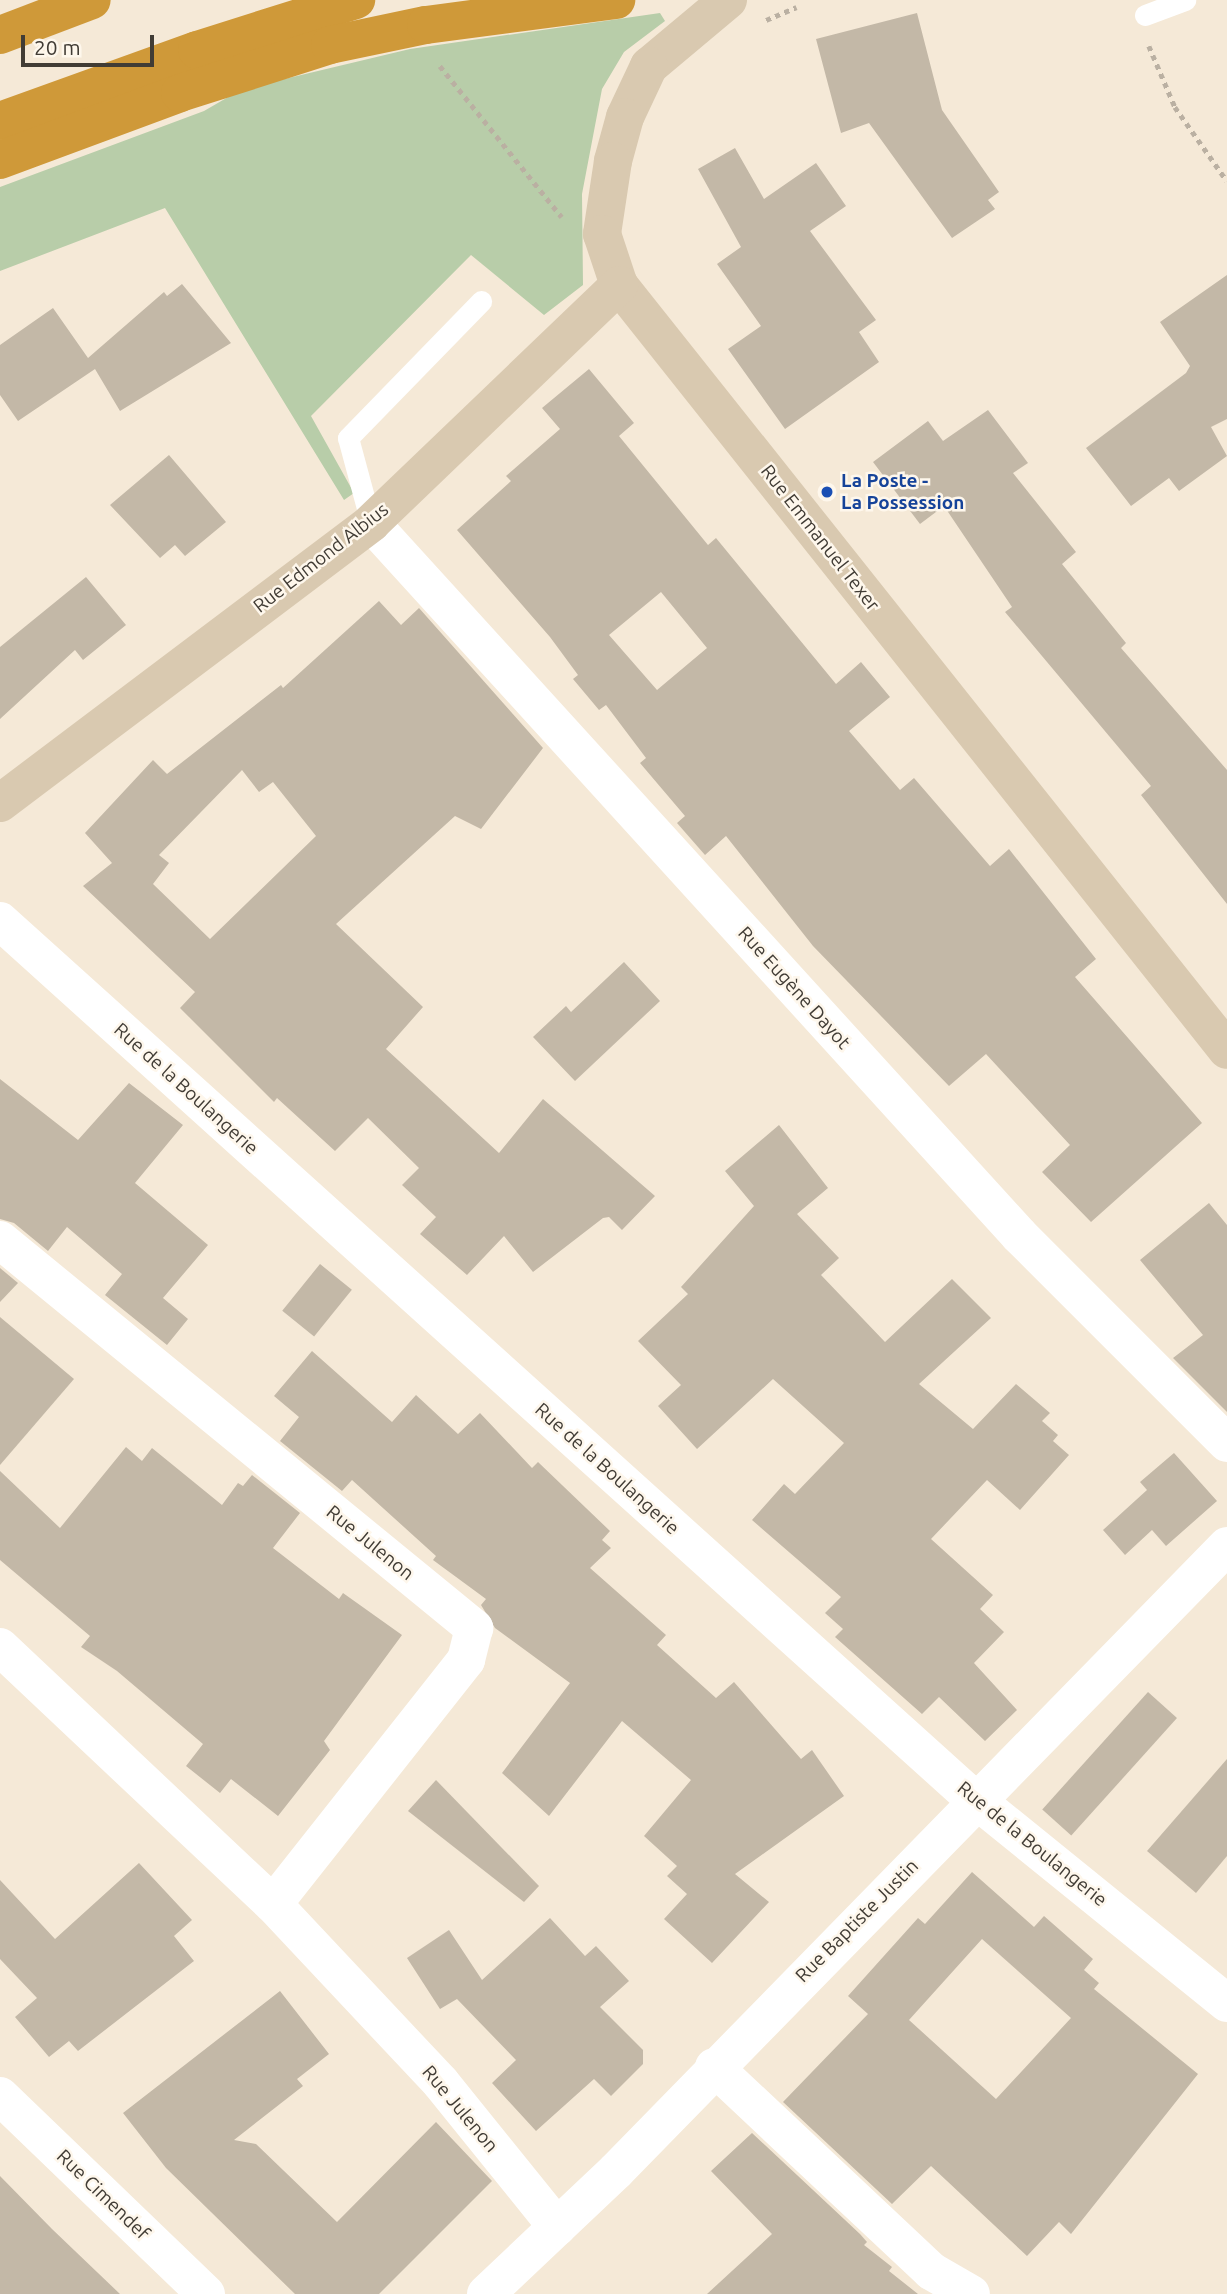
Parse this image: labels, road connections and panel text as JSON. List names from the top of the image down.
{
  "streets": {
    "street": [
      "Rue Emmanuel Texer",
      "Rue Edmond Albius",
      "Rue Eugène Dayot",
      "Rue de la Boulangerie",
      "Rue Julenon",
      "Rue Baptiste Justin",
      "Rue Cimendef"
    ]
  },
  "crossings": [
    ["Rue Emmanuel Texer", "Rue Edmond Albius"],
    ["Rue Edmond Albius", "Rue Eugène Dayot"],
    ["Rue de la Boulangerie", "Rue Baptiste Justin"],
    ["Rue Julenon", "Rue Baptiste Justin"]
  ],
  "places": ["La Poste - La Possession"],
  "scale_bar": "20 m"
}
